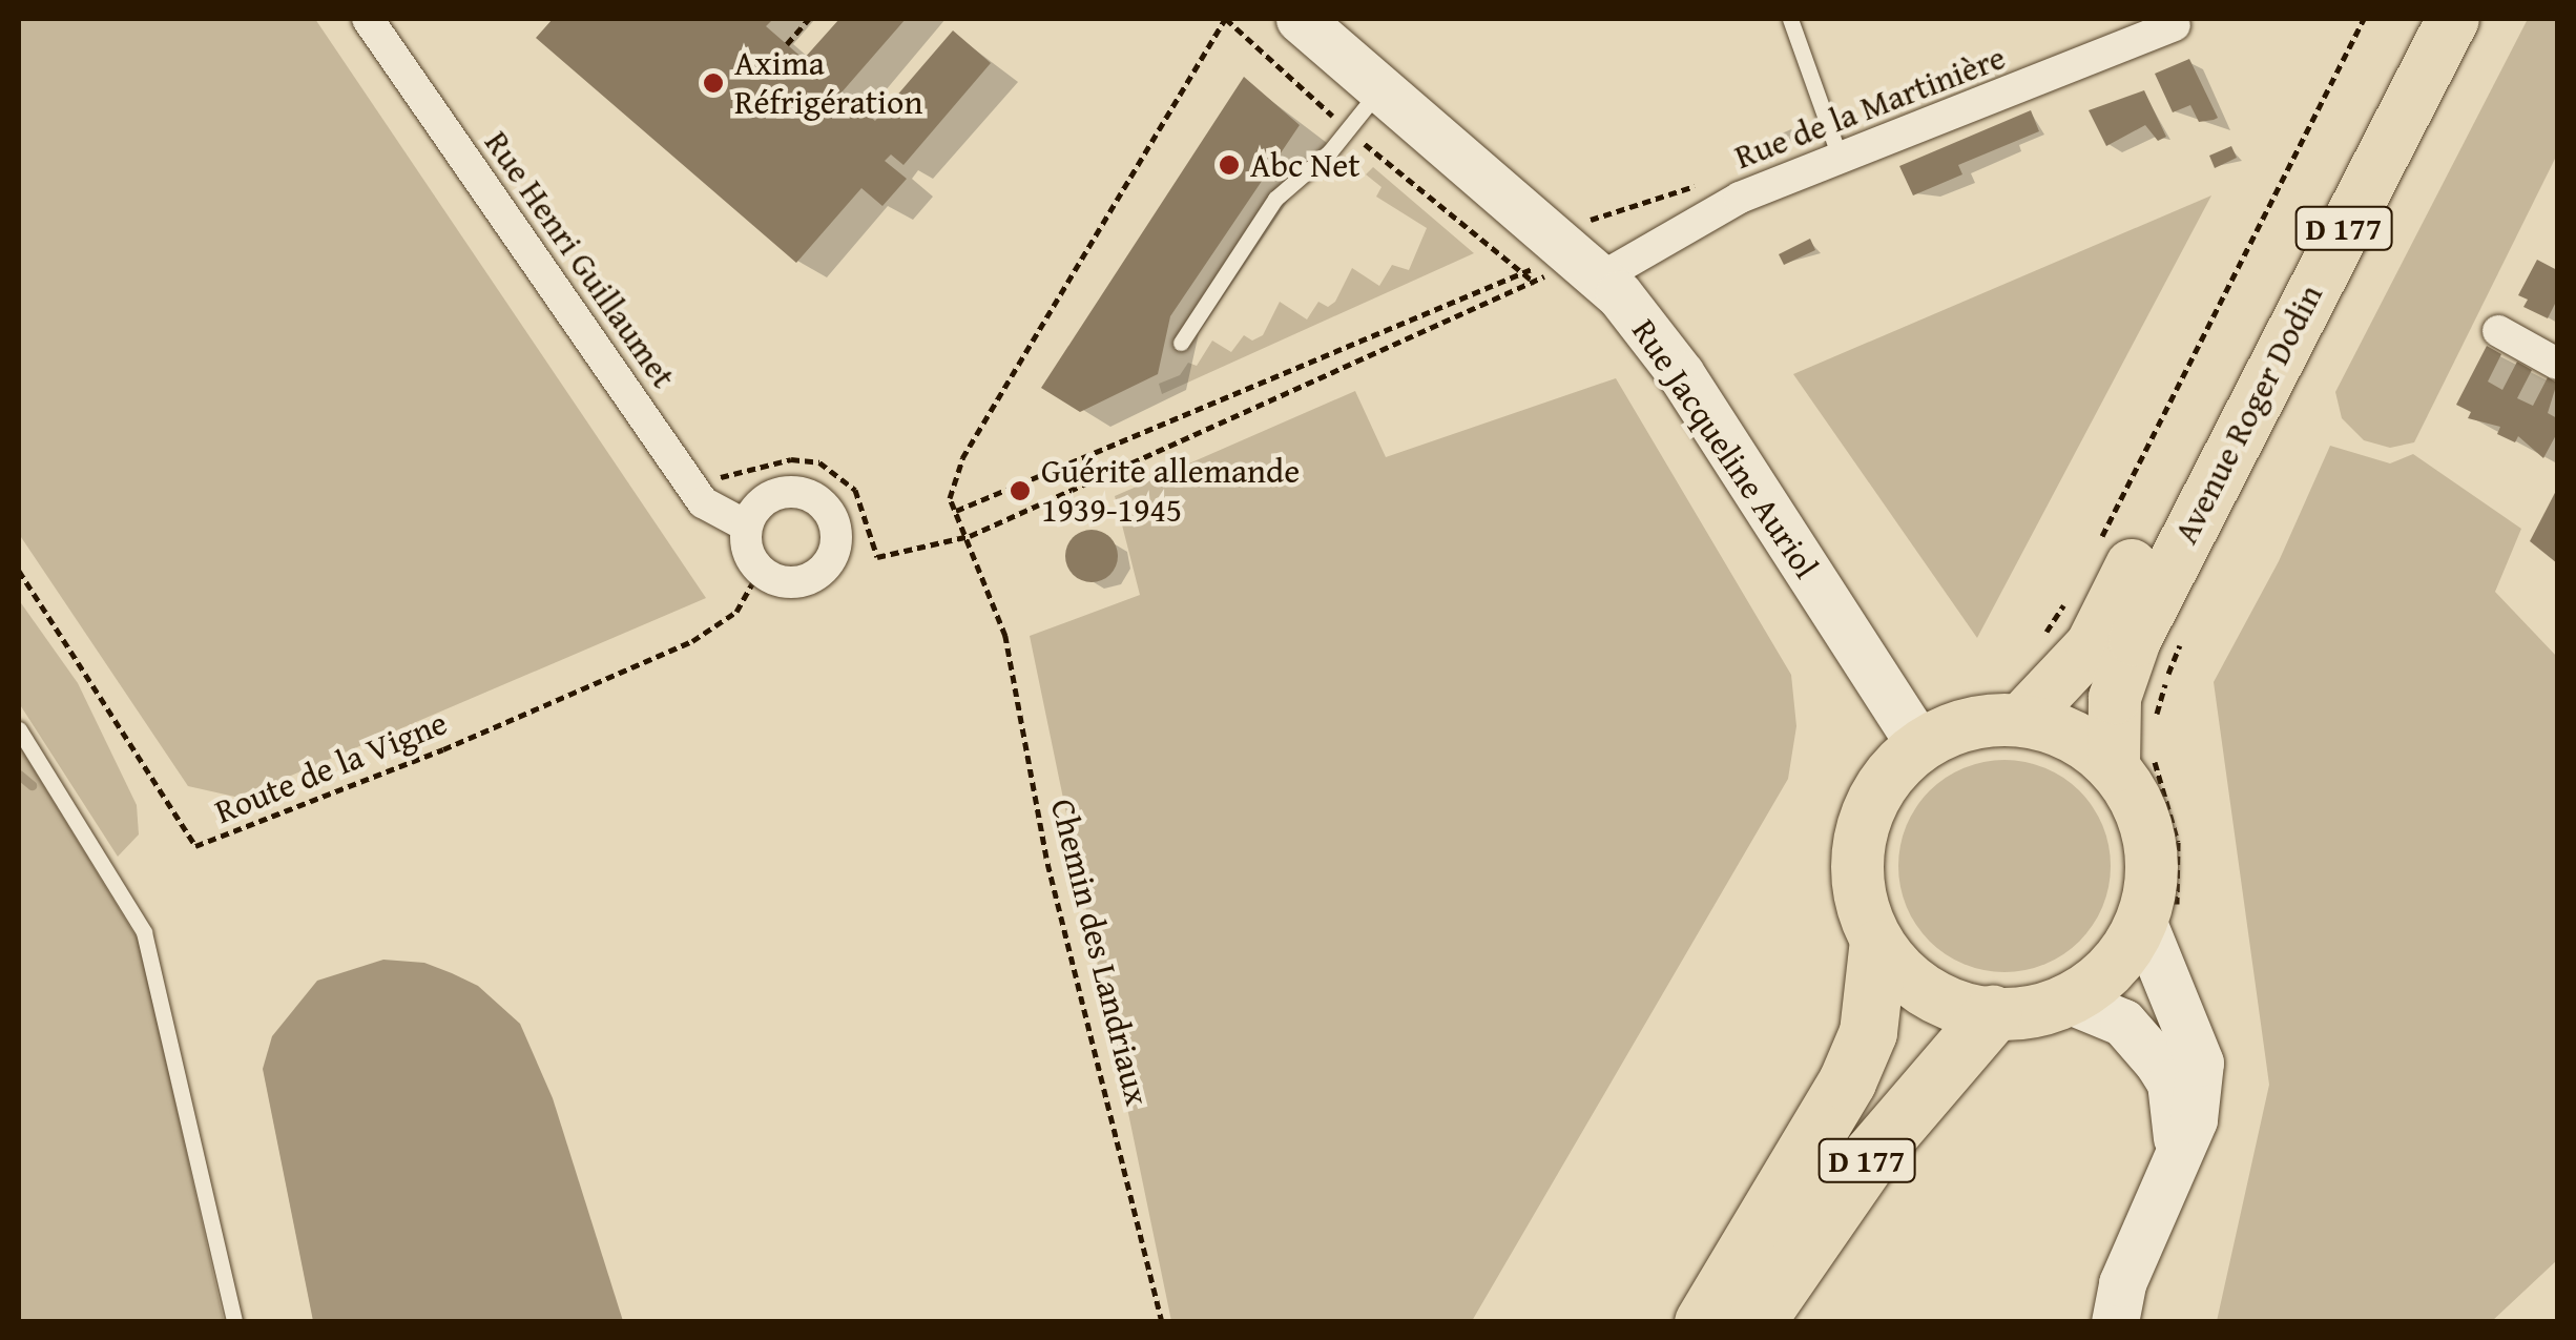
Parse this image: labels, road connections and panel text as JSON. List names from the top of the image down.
{
  "streets": {
    "highway": ["D 177"],
    "main road": ["Avenue Roger Dodin"],
    "street": ["Rue de la Martinière", "Rue Henri Guillaumet", "Rue Jacqueline Auriol"],
    "path": ["Route de la Vigne", "Chemin des Landriaux"]
  },
  "crossings": [
    ["Rue de la Martinière", "Rue Jacqueline Auriol"],
    ["D 177", "Avenue Roger Dodin"],
    ["D 177", "Rue Jacqueline Auriol"],
    ["Rue Henri Guillaumet", "Route de la Vigne"],
    ["Avenue Roger Dodin", "Rue Jacqueline Auriol"]
  ],
  "places": ["Axima Réfrigération", "Abc Net", "Guérite allemande 1939-1945"]
}
